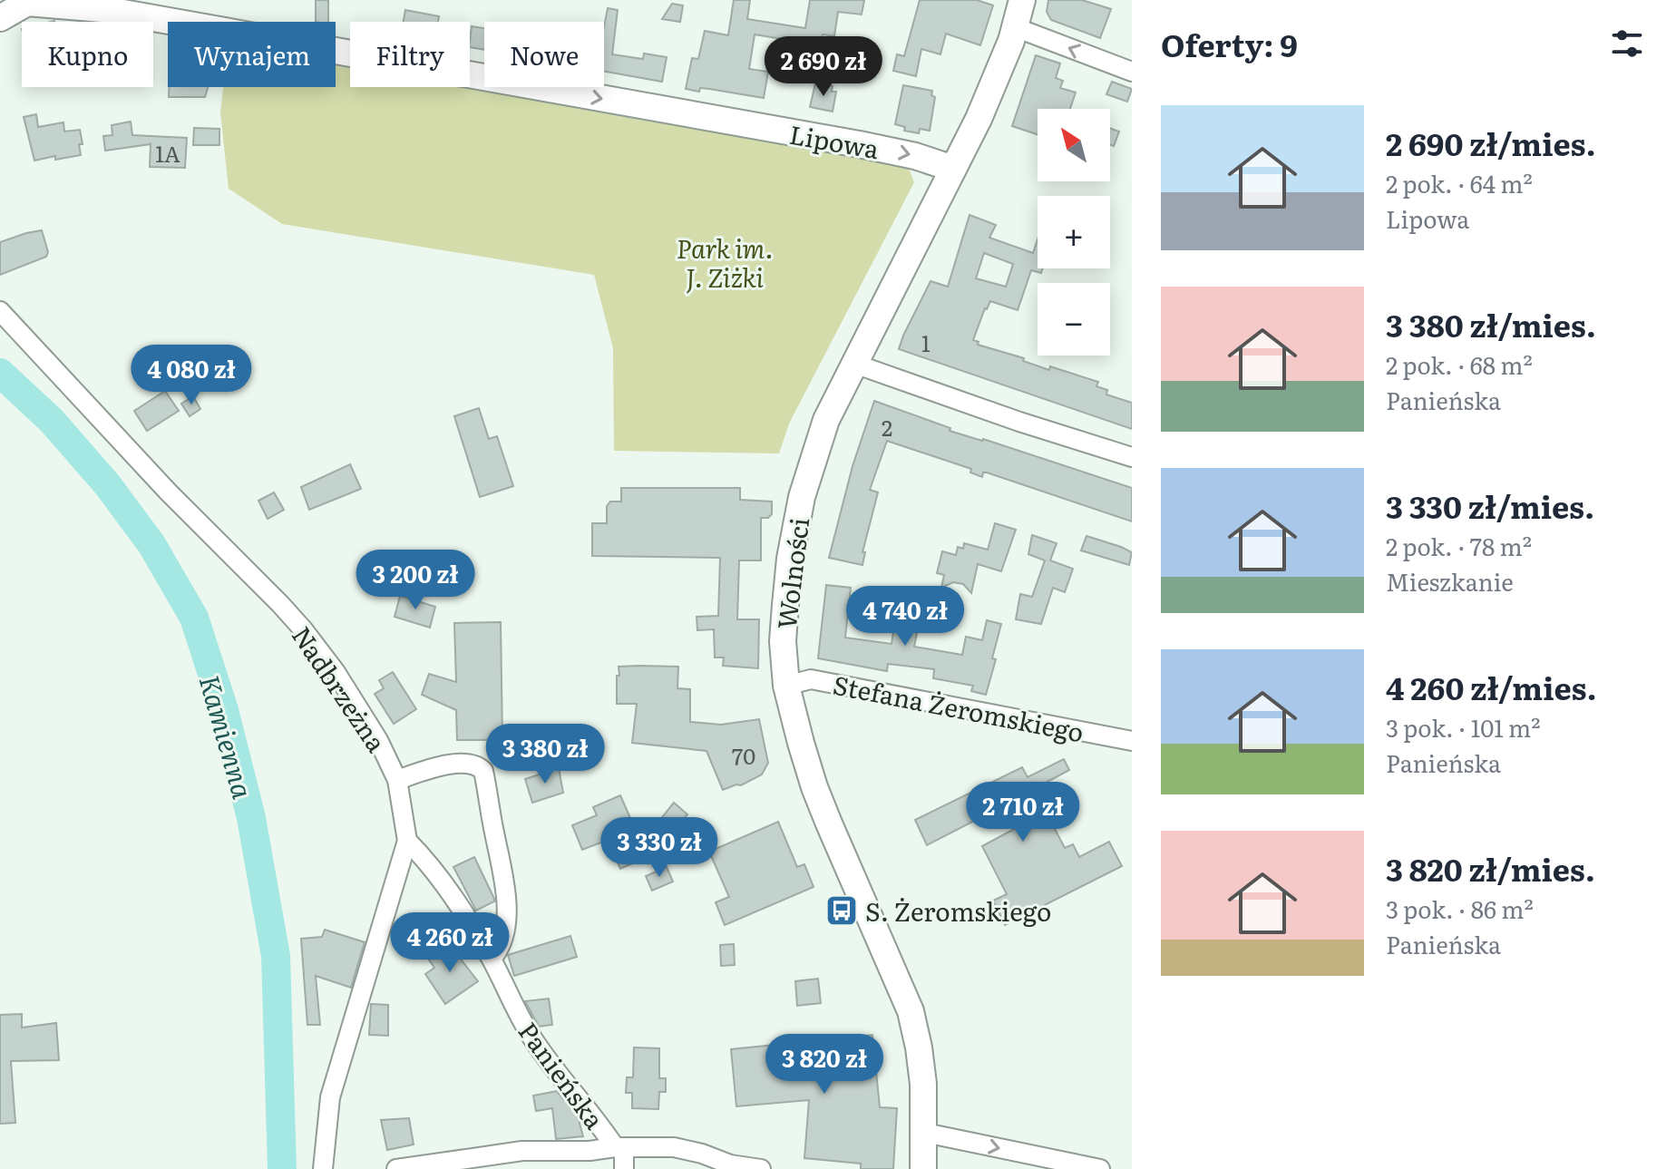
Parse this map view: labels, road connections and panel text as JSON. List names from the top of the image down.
{
  "streets": {
    "street": [
      "Lipowa",
      "Wolności",
      "Nadbrzeżna",
      "Stefana Żeromskiego",
      "Panieńska"
    ]
  },
  "crossings": [
    ["Lipowa", "Wolności"],
    ["Wolności", "Stefana Żeromskiego"],
    ["Nadbrzeżna", "Panieńska"]
  ],
  "one_way": ["Lipowa"],
  "water": ["Kamienna"],
  "parks": ["Park im. J. Ziżki"],
  "places": {
    "bus stop": ["S. Żeromskiego"]
  },
  "house_numbers": [
    "1A",
    "1",
    "2",
    "70"
  ],
  "north": "top left",
  "page": {
    "heading": "Oferty: 9",
    "chip": [
      "Kupno",
      "Wynajem",
      "Filtry",
      "Nowe"
    ],
    "price": [
      "2 690 zł",
      "4 080 zł",
      "3 200 zł",
      "4 740 zł",
      "3 380 zł",
      "2 710 zł",
      "3 330 zł",
      "4 260 zł",
      "3 820 zł"
    ],
    "list": [
      {
        "name": "2 690 zł/mies.",
        "note": "2 pok. · 64 m² · Lipowa"
      },
      {
        "name": "3 380 zł/mies.",
        "note": "2 pok. · 68 m² · Panieńska"
      },
      {
        "name": "3 330 zł/mies.",
        "note": "2 pok. · 78 m² · Mieszkanie"
      },
      {
        "name": "4 260 zł/mies.",
        "note": "3 pok. · 101 m² · Panieńska"
      },
      {
        "name": "3 820 zł/mies.",
        "note": "3 pok. · 86 m² · Panieńska"
      }
    ],
    "map_buttons": ["+", "−"]
  }
}
